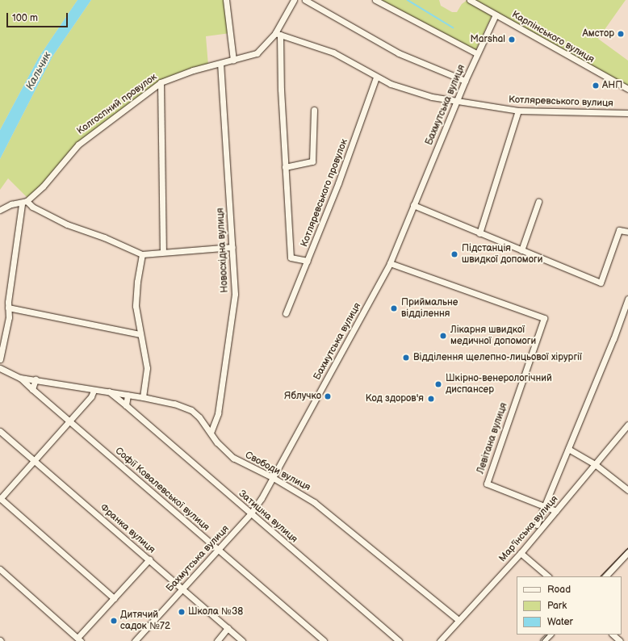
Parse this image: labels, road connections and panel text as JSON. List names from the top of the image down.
{
  "streets": {
    "street": [
      "Карпінського вулиця",
      "Котляревського вулиця",
      "Колгоспний провулок",
      "Бахмутська вулиця",
      "Котляревського провулок",
      "Новосхідна вулиця",
      "Левітана вулиця",
      "Свободи вулиця",
      "Софії Ковалевської вулиця",
      "Затишна вулиця",
      "Франка вулиця",
      "Мар'їнська вулиця"
    ]
  },
  "crossings": [
    ["Карпінського вулиця", "Бахмутська вулиця"],
    ["Котляревського вулиця", "Колгоспний провулок"],
    ["Котляревського вулиця", "Бахмутська вулиця"],
    ["Котляревського вулиця", "Котляревського провулок"],
    ["Колгоспний провулок", "Новосхідна вулиця"],
    ["Бахмутська вулиця", "Левітана вулиця"],
    ["Бахмутська вулиця", "Свободи вулиця"],
    ["Бахмутська вулиця", "Софії Ковалевської вулиця"],
    ["Бахмутська вулиця", "Затишна вулиця"],
    ["Бахмутська вулиця", "Франка вулиця"],
    ["Новосхідна вулиця", "Свободи вулиця"],
    ["Левітана вулиця", "Мар'їнська вулиця"],
    ["Свободи вулиця", "Мар'їнська вулиця"]
  ],
  "water": ["Кальчик"],
  "places": [
    "Амстор",
    "Marshal",
    "АНП",
    "Підстанція швидкої допомоги",
    "Приймальне відділення",
    "Лікарня швидкої медичної допомоги",
    "Відділення щелепно-лицьової хірургії",
    "Шкірно-венерологічний диспансер",
    "Яблучко",
    "Код здоров'я",
    "Школа №38",
    "Дитячий садок №72"
  ],
  "legend": ["Road", "Park", "Water"],
  "scale_bar": "100 m"
}
